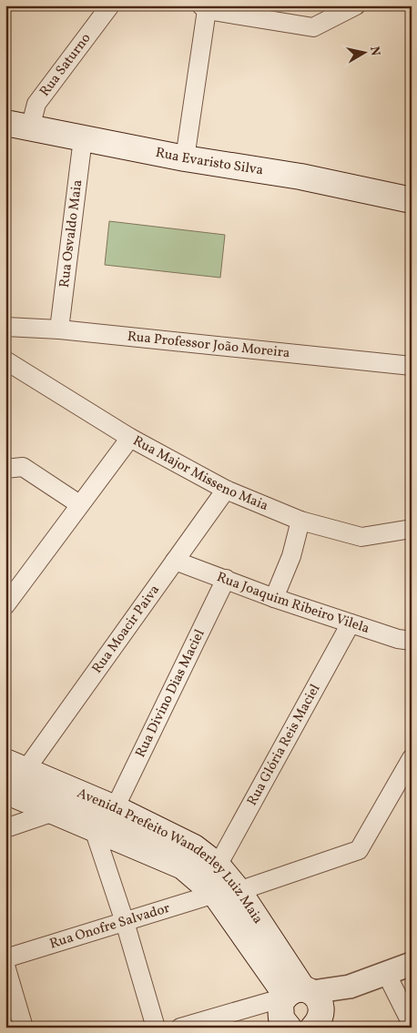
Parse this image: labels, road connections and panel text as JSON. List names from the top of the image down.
{
  "streets": {
    "main road": ["Rua Evaristo Silva", "Avenida Prefeito Wanderley Luiz Maia"],
    "street": [
      "Rua Saturno",
      "Rua Osvaldo Maia",
      "Rua Professor João Moreira",
      "Rua Major Misseno Maia",
      "Rua Joaquim Ribeiro Vilela",
      "Rua Moacir Paiva",
      "Rua Divino Dias Maciel",
      "Rua Glória Reis Maciel",
      "Rua Onofre Salvador"
    ]
  },
  "crossings": [
    ["Rua Saturno", "Rua Evaristo Silva"],
    ["Rua Evaristo Silva", "Rua Osvaldo Maia"],
    ["Rua Osvaldo Maia", "Rua Professor João Moreira"],
    ["Rua Major Misseno Maia", "Rua Moacir Paiva"],
    ["Rua Joaquim Ribeiro Vilela", "Rua Moacir Paiva"],
    ["Rua Joaquim Ribeiro Vilela", "Rua Divino Dias Maciel"],
    ["Rua Joaquim Ribeiro Vilela", "Rua Glória Reis Maciel"],
    ["Rua Moacir Paiva", "Avenida Prefeito Wanderley Luiz Maia"],
    ["Rua Divino Dias Maciel", "Avenida Prefeito Wanderley Luiz Maia"],
    ["Rua Glória Reis Maciel", "Avenida Prefeito Wanderley Luiz Maia"],
    ["Avenida Prefeito Wanderley Luiz Maia", "Rua Onofre Salvador"]
  ],
  "north": "right"
}
